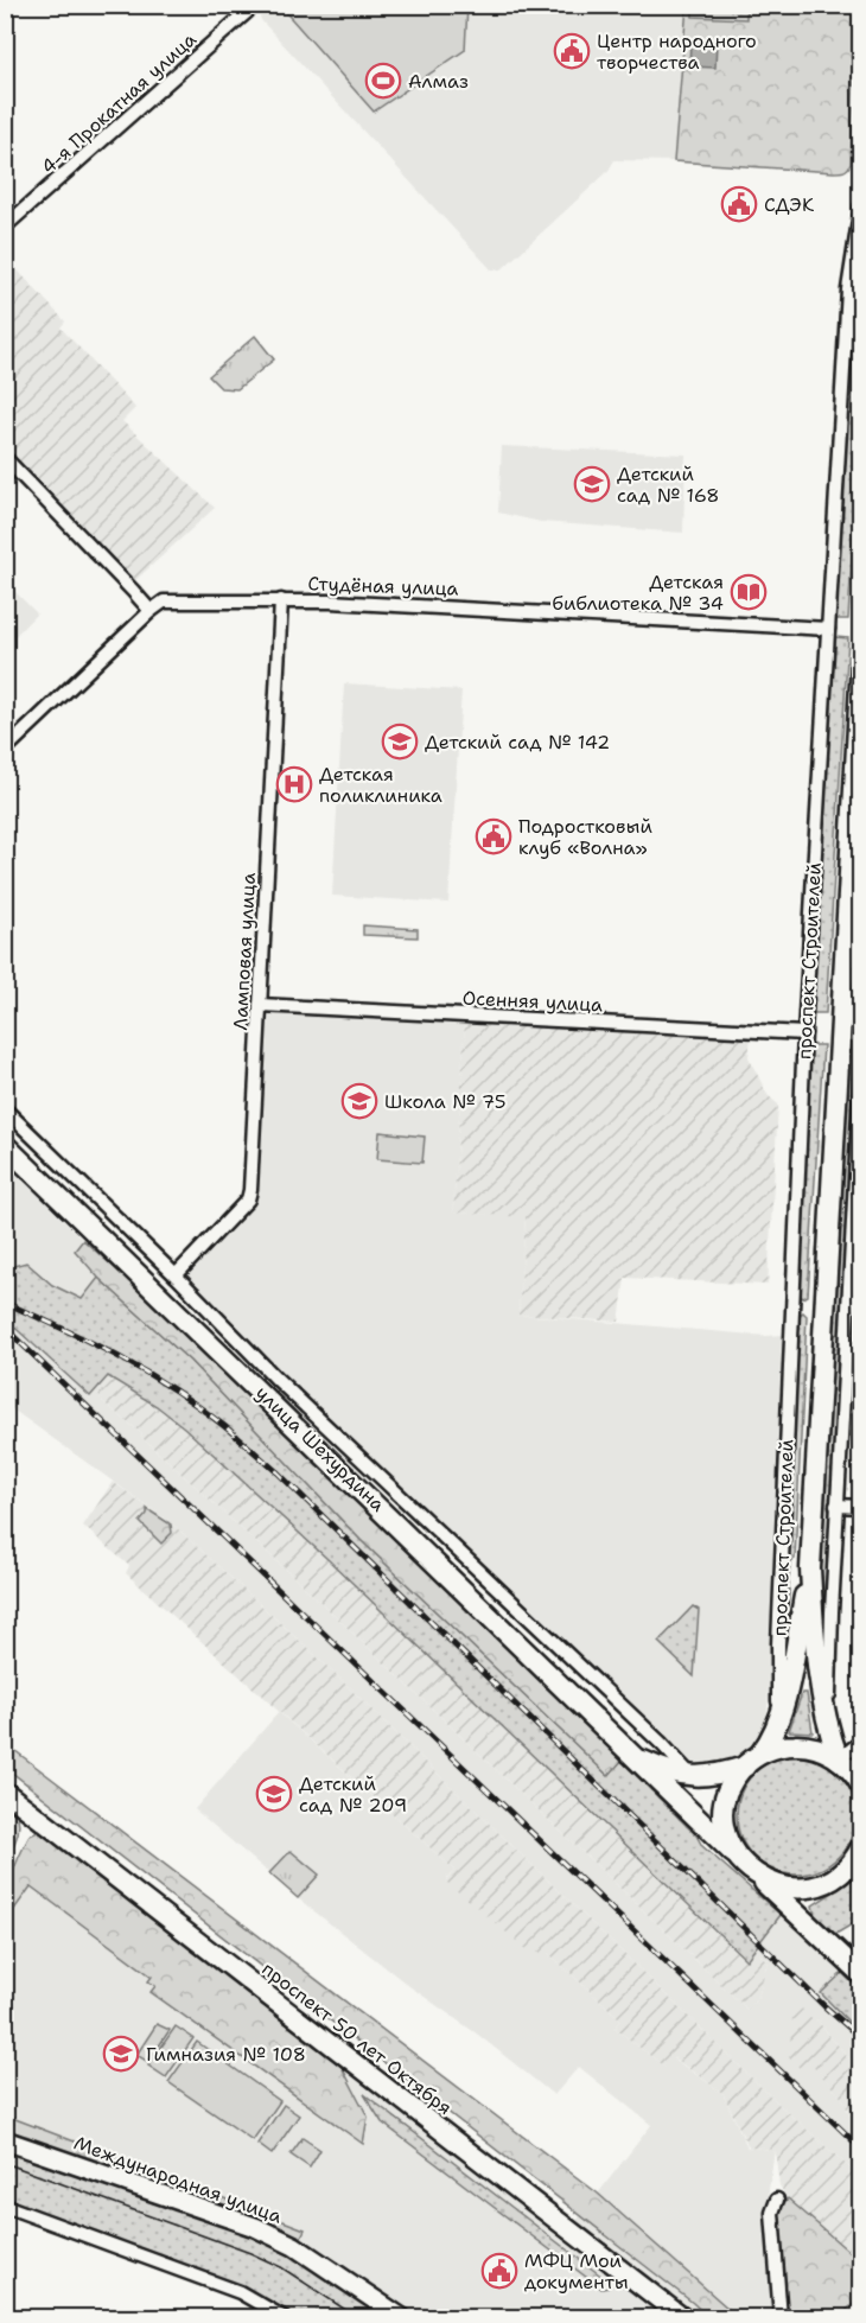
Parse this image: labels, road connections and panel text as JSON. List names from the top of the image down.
{
  "streets": {
    "main road": [
      "проспект Строителей",
      "улица Шехурдина",
      "проспект 50 лет Октября",
      "Международная улица"
    ],
    "street": [
      "4-я Прокатная улица",
      "Студёная улица",
      "Ламповая улица",
      "Осенняя улица"
    ]
  },
  "crossings": [
    ["Студёная улица", "Ламповая улица"],
    ["Студёная улица", "проспект Строителей"],
    ["Ламповая улица", "Осенняя улица"],
    ["проспект Строителей", "Осенняя улица"],
    ["проспект Строителей", "улица Шехурдина"]
  ],
  "places": {
    "public building": [
      "Центр народного творчества",
      "СДЭК",
      "Подростковый клуб «Волна»",
      "МФЦ Мои документы"
    ],
    "sports": ["Алмаз"],
    "school or university": [
      "Детский сад № 168",
      "Детский сад № 142",
      "Школа № 75",
      "Детский сад № 209",
      "Гимназия № 108"
    ],
    "library": ["Детская библиотека № 34"],
    "hospital": ["Детская поликлиника"]
  }
}
